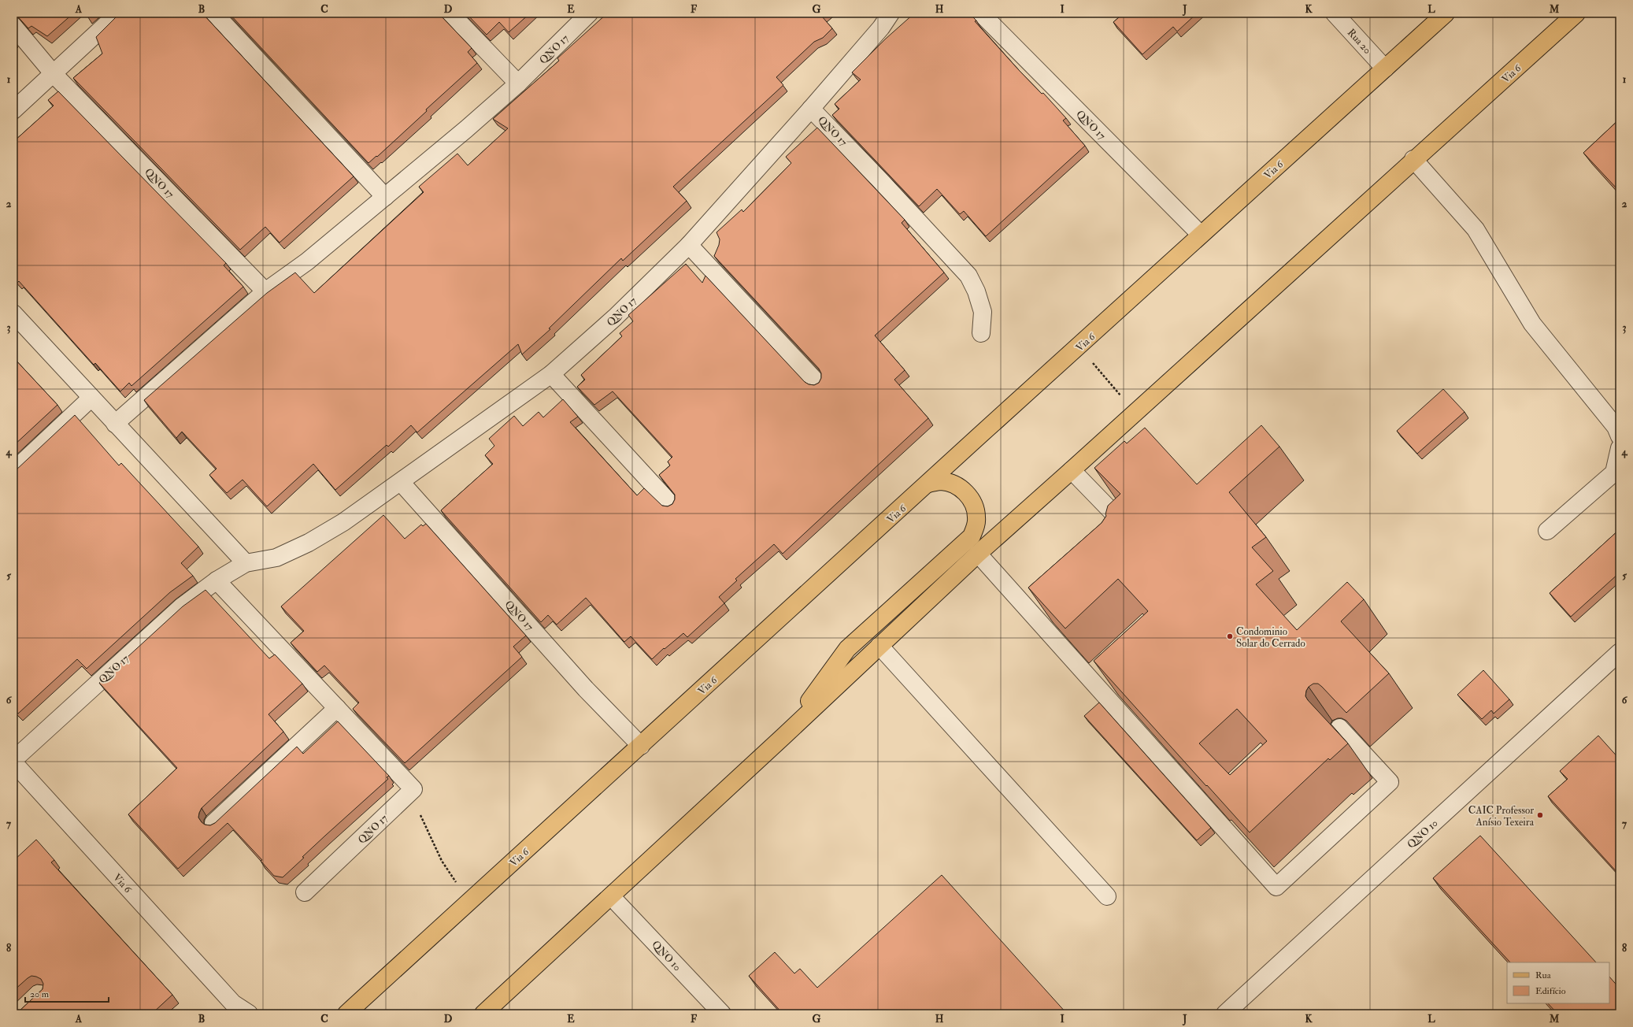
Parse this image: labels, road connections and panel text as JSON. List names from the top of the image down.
{
  "streets": {
    "main road": ["Via 6"],
    "street": ["Rua 20", "QNO 17", "QNO 10"]
  },
  "crossings": [
    ["Rua 20", "Via 6"],
    ["QNO 17", "Via 6"],
    ["Via 6", "QNO 10"]
  ],
  "places": ["Condominio Solar do Cerrado", "CAIC Professor Anísio Texeira"],
  "legend": ["Rua", "Edifício"],
  "scale_bar": "20 m",
  "grid": {
    "columns": [
      "A",
      "B",
      "C",
      "D",
      "E",
      "F",
      "G",
      "H",
      "I",
      "J",
      "K",
      "L",
      "M"
    ],
    "rows": [
      "1",
      "2",
      "3",
      "4",
      "5",
      "6",
      "7",
      "8"
    ]
  }
}
